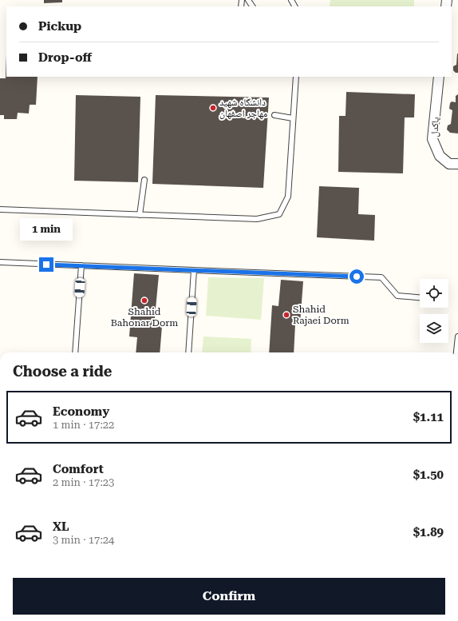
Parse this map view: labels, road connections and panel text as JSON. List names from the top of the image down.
{
  "streets": {
    "street": ["پاکدل"]
  },
  "places": ["دانشگاه شهید مهاجر اصفهان", "Shahid Bahonar Dorm", "Shahid Rajaei Dorm"],
  "page": {
    "banner": ["Pickup", "Drop-off"],
    "bubble": "1 min",
    "heading": "Choose a ride",
    "list": [
      {
        "name": "Economy",
        "note": "1 min · 17:22",
        "value": "$1.11"
      },
      {
        "name": "Comfort",
        "note": "2 min · 17:23",
        "value": "$1.50"
      },
      {
        "name": "XL",
        "note": "3 min · 17:24",
        "value": "$1.89"
      }
    ],
    "buttons": "Confirm"
  }
}
